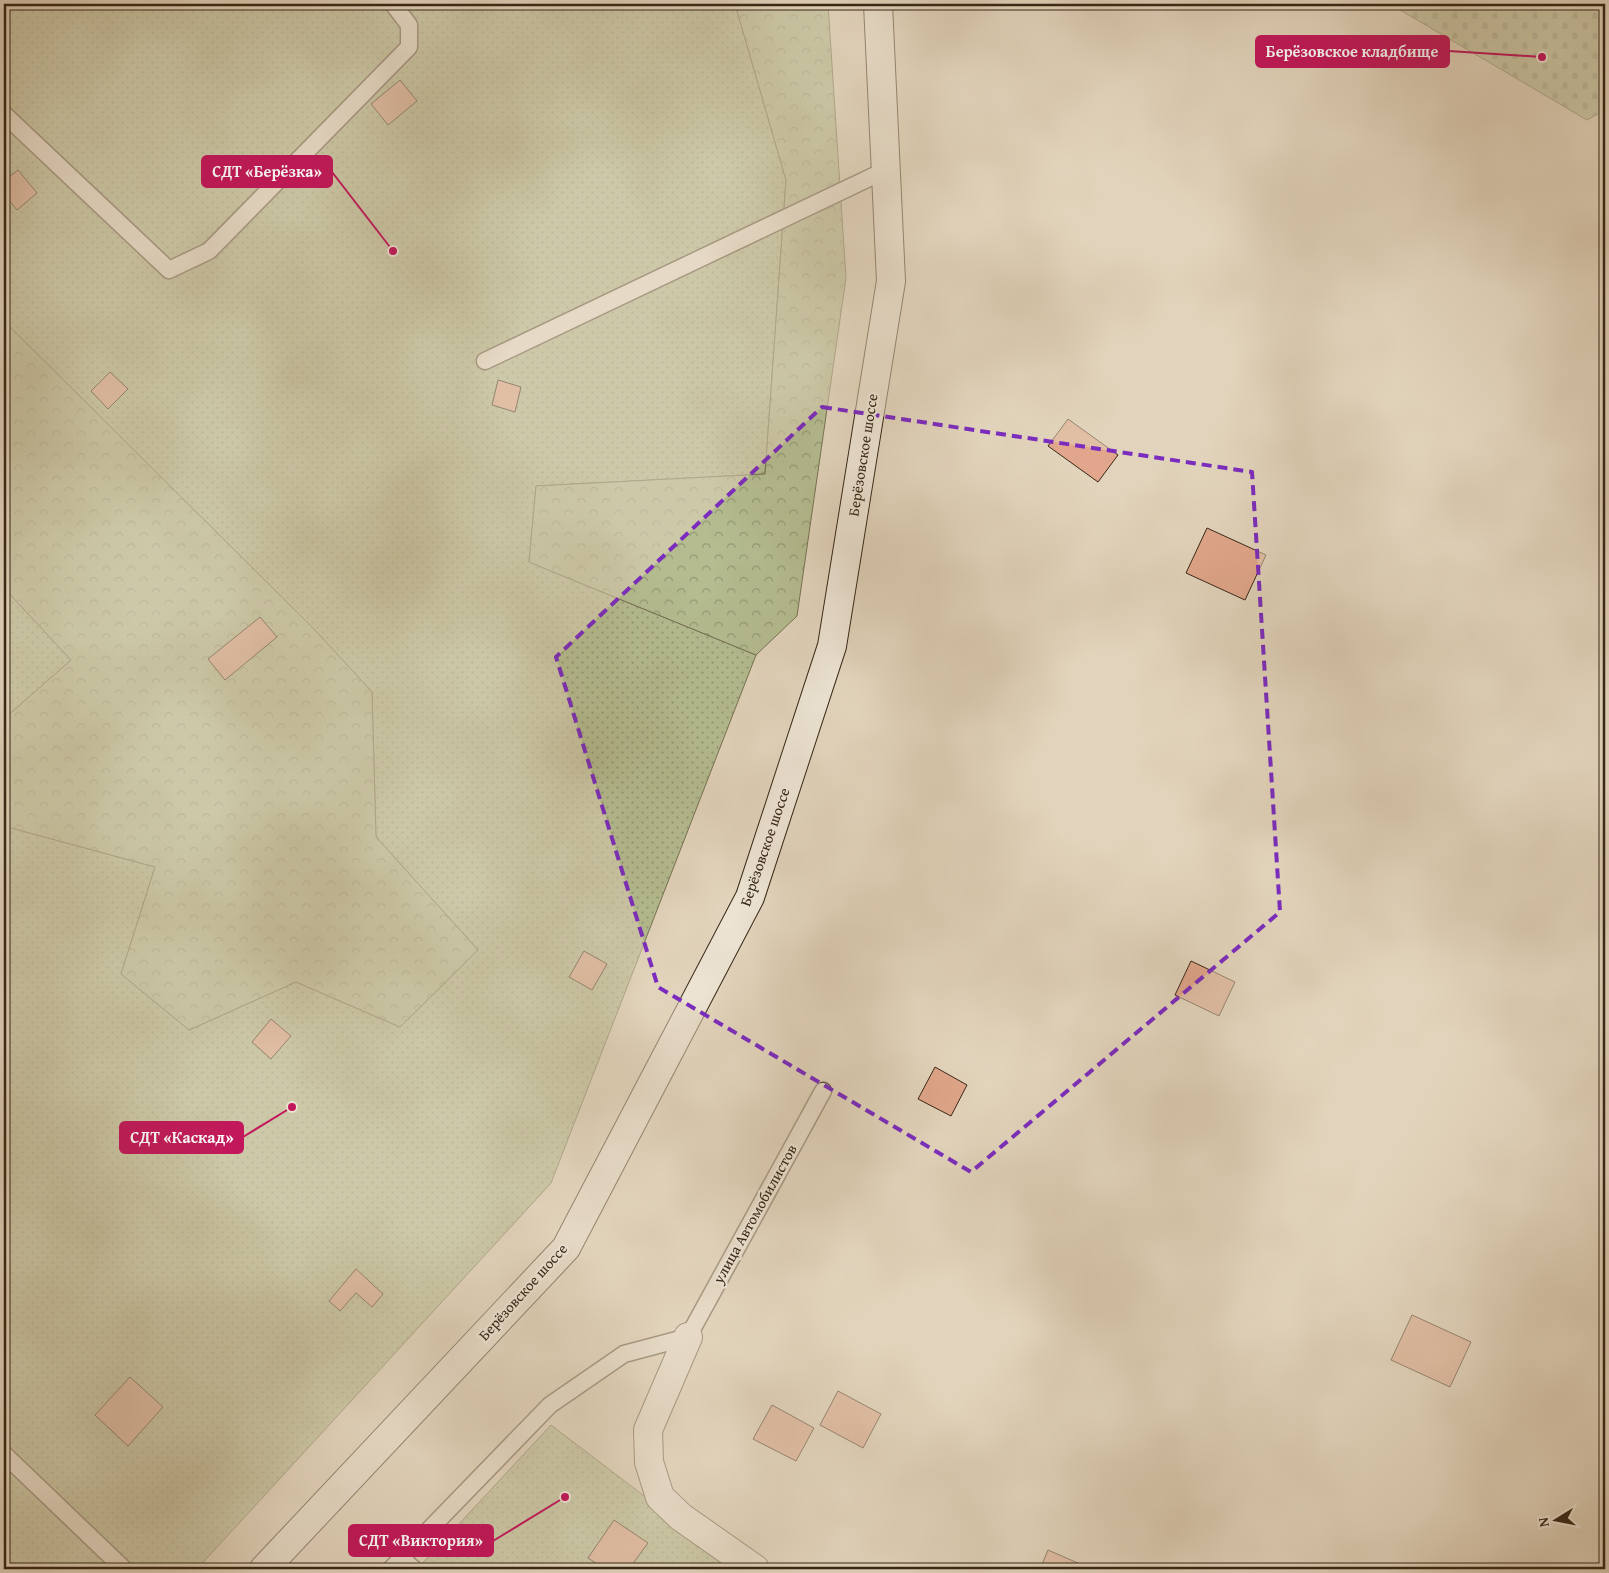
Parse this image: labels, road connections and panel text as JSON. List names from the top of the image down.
{
  "streets": {
    "street": ["Берёзовское шоссе"],
    "lane": ["улица Автомобилистов"]
  },
  "places": [
    "Берёзовское кладбище",
    "СДТ «Берёзка»",
    "СДТ «Каскад»",
    "СДТ «Виктория»"
  ],
  "north": "left"
}
